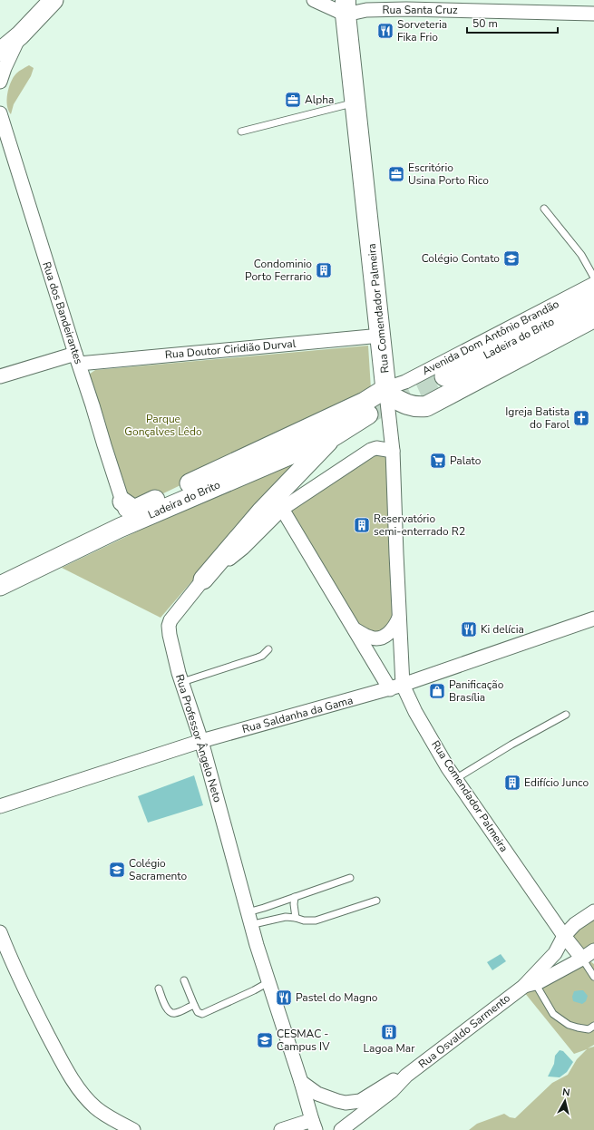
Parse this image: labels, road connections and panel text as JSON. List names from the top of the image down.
{
  "streets": {
    "highway": ["Rua Comendador Palmeira"],
    "main road": ["Ladeira do Brito"],
    "street": [
      "Rua Santa Cruz",
      "Rua dos Bandeirantes",
      "Avenida Dom Antônio Brandão",
      "Rua Doutor Ciridião Durval",
      "Rua Saldanha da Gama",
      "Rua Professor Ângelo Neto",
      "Rua Osvaldo Sarmento"
    ]
  },
  "crossings": [
    ["Rua Santa Cruz", "Rua Comendador Palmeira"],
    ["Rua Comendador Palmeira", "Avenida Dom Antônio Brandão"],
    ["Rua Comendador Palmeira", "Ladeira do Brito"],
    ["Rua Comendador Palmeira", "Rua Doutor Ciridião Durval"],
    ["Rua Comendador Palmeira", "Rua Saldanha da Gama"],
    ["Rua Comendador Palmeira", "Rua Professor Ângelo Neto"],
    ["Rua Comendador Palmeira", "Rua Osvaldo Sarmento"],
    ["Rua dos Bandeirantes", "Ladeira do Brito"],
    ["Rua dos Bandeirantes", "Rua Doutor Ciridião Durval"],
    ["Avenida Dom Antônio Brandão", "Ladeira do Brito"],
    ["Rua Saldanha da Gama", "Rua Professor Ângelo Neto"],
    ["Rua Professor Ângelo Neto", "Rua Osvaldo Sarmento"]
  ],
  "parks": ["Parque Gonçalves Lêdo"],
  "places": {
    "restaurant": ["Sorveteria Fika Frio", "Ki delícia", "Pastel do Magno"],
    "office": ["Alpha", "Escritório Usina Porto Rico"],
    "school or university": ["Colégio Contato", "Colégio Sacramento", "CESMAC - Campus IV"],
    "building": [
      "Condominio Porto Ferrario",
      "Reservatório semi-enterrado R2",
      "Edifício Junco",
      "Lagoa Mar"
    ],
    "church": ["Igreja Batista do Farol"],
    "supermarket": ["Palato"],
    "shop": ["Panificação Brasília"]
  },
  "scale_bar": "50 m",
  "north": "top"
}
